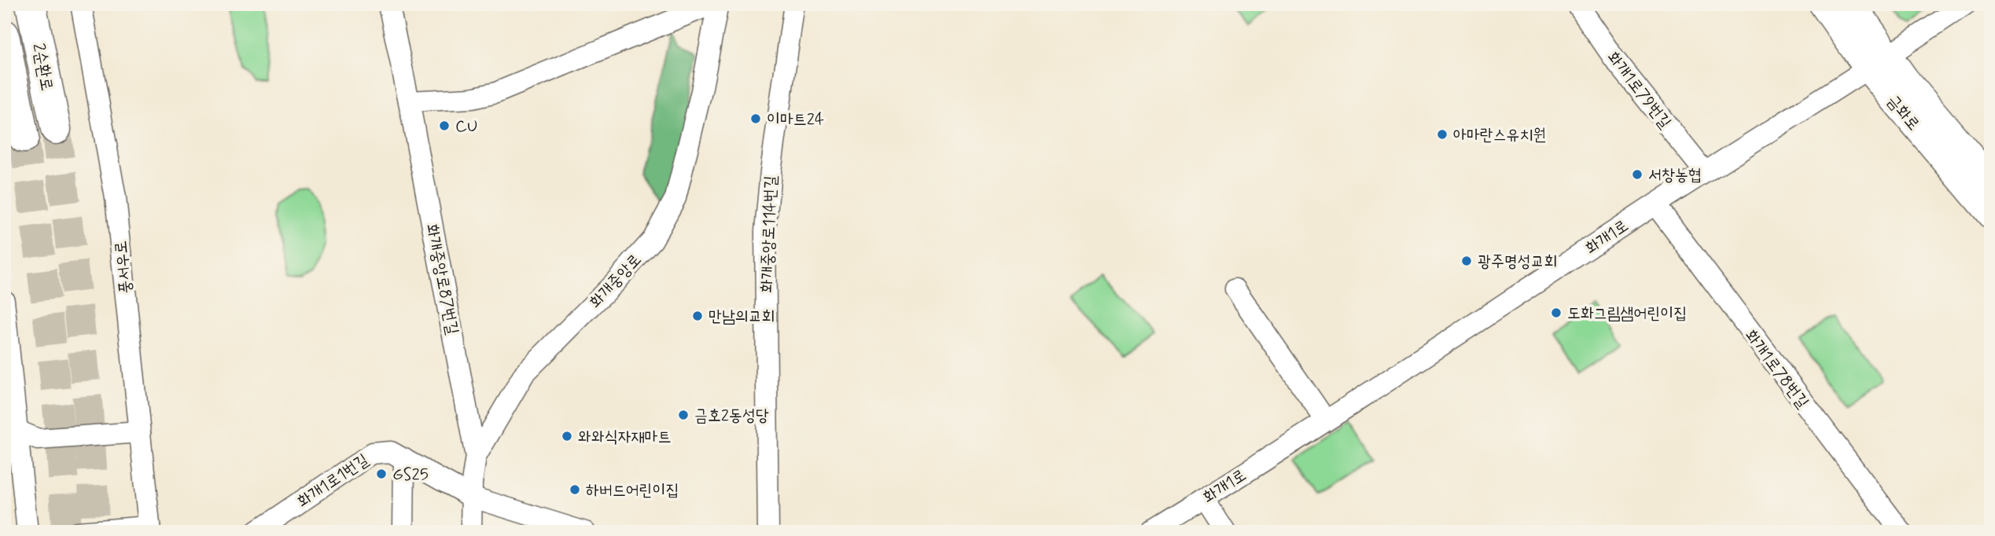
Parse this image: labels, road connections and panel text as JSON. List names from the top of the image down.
{
  "streets": {
    "highway": ["2순환로"],
    "main road": ["금화로"],
    "street": [
      "화개1로79번길",
      "화개중앙로114번길",
      "화개1로",
      "풍서우로",
      "화개중앙로87번길",
      "화개중앙로",
      "화개1로78번길",
      "화개1로1번길"
    ]
  },
  "crossings": [
    ["화개1로79번길", "화개1로"],
    ["금화로", "화개1로"],
    ["화개1로", "화개1로78번길"],
    ["화개중앙로87번길", "화개중앙로"],
    ["화개중앙로", "화개1로1번길"]
  ],
  "places": [
    "이마트24",
    "CU",
    "아마란스유치원",
    "서창농협",
    "광주명성교회",
    "도화그림샘어린이집",
    "만남의교회",
    "금호2동성당",
    "와와식자재마트",
    "GS25",
    "하버드어린이집"
  ]
}
